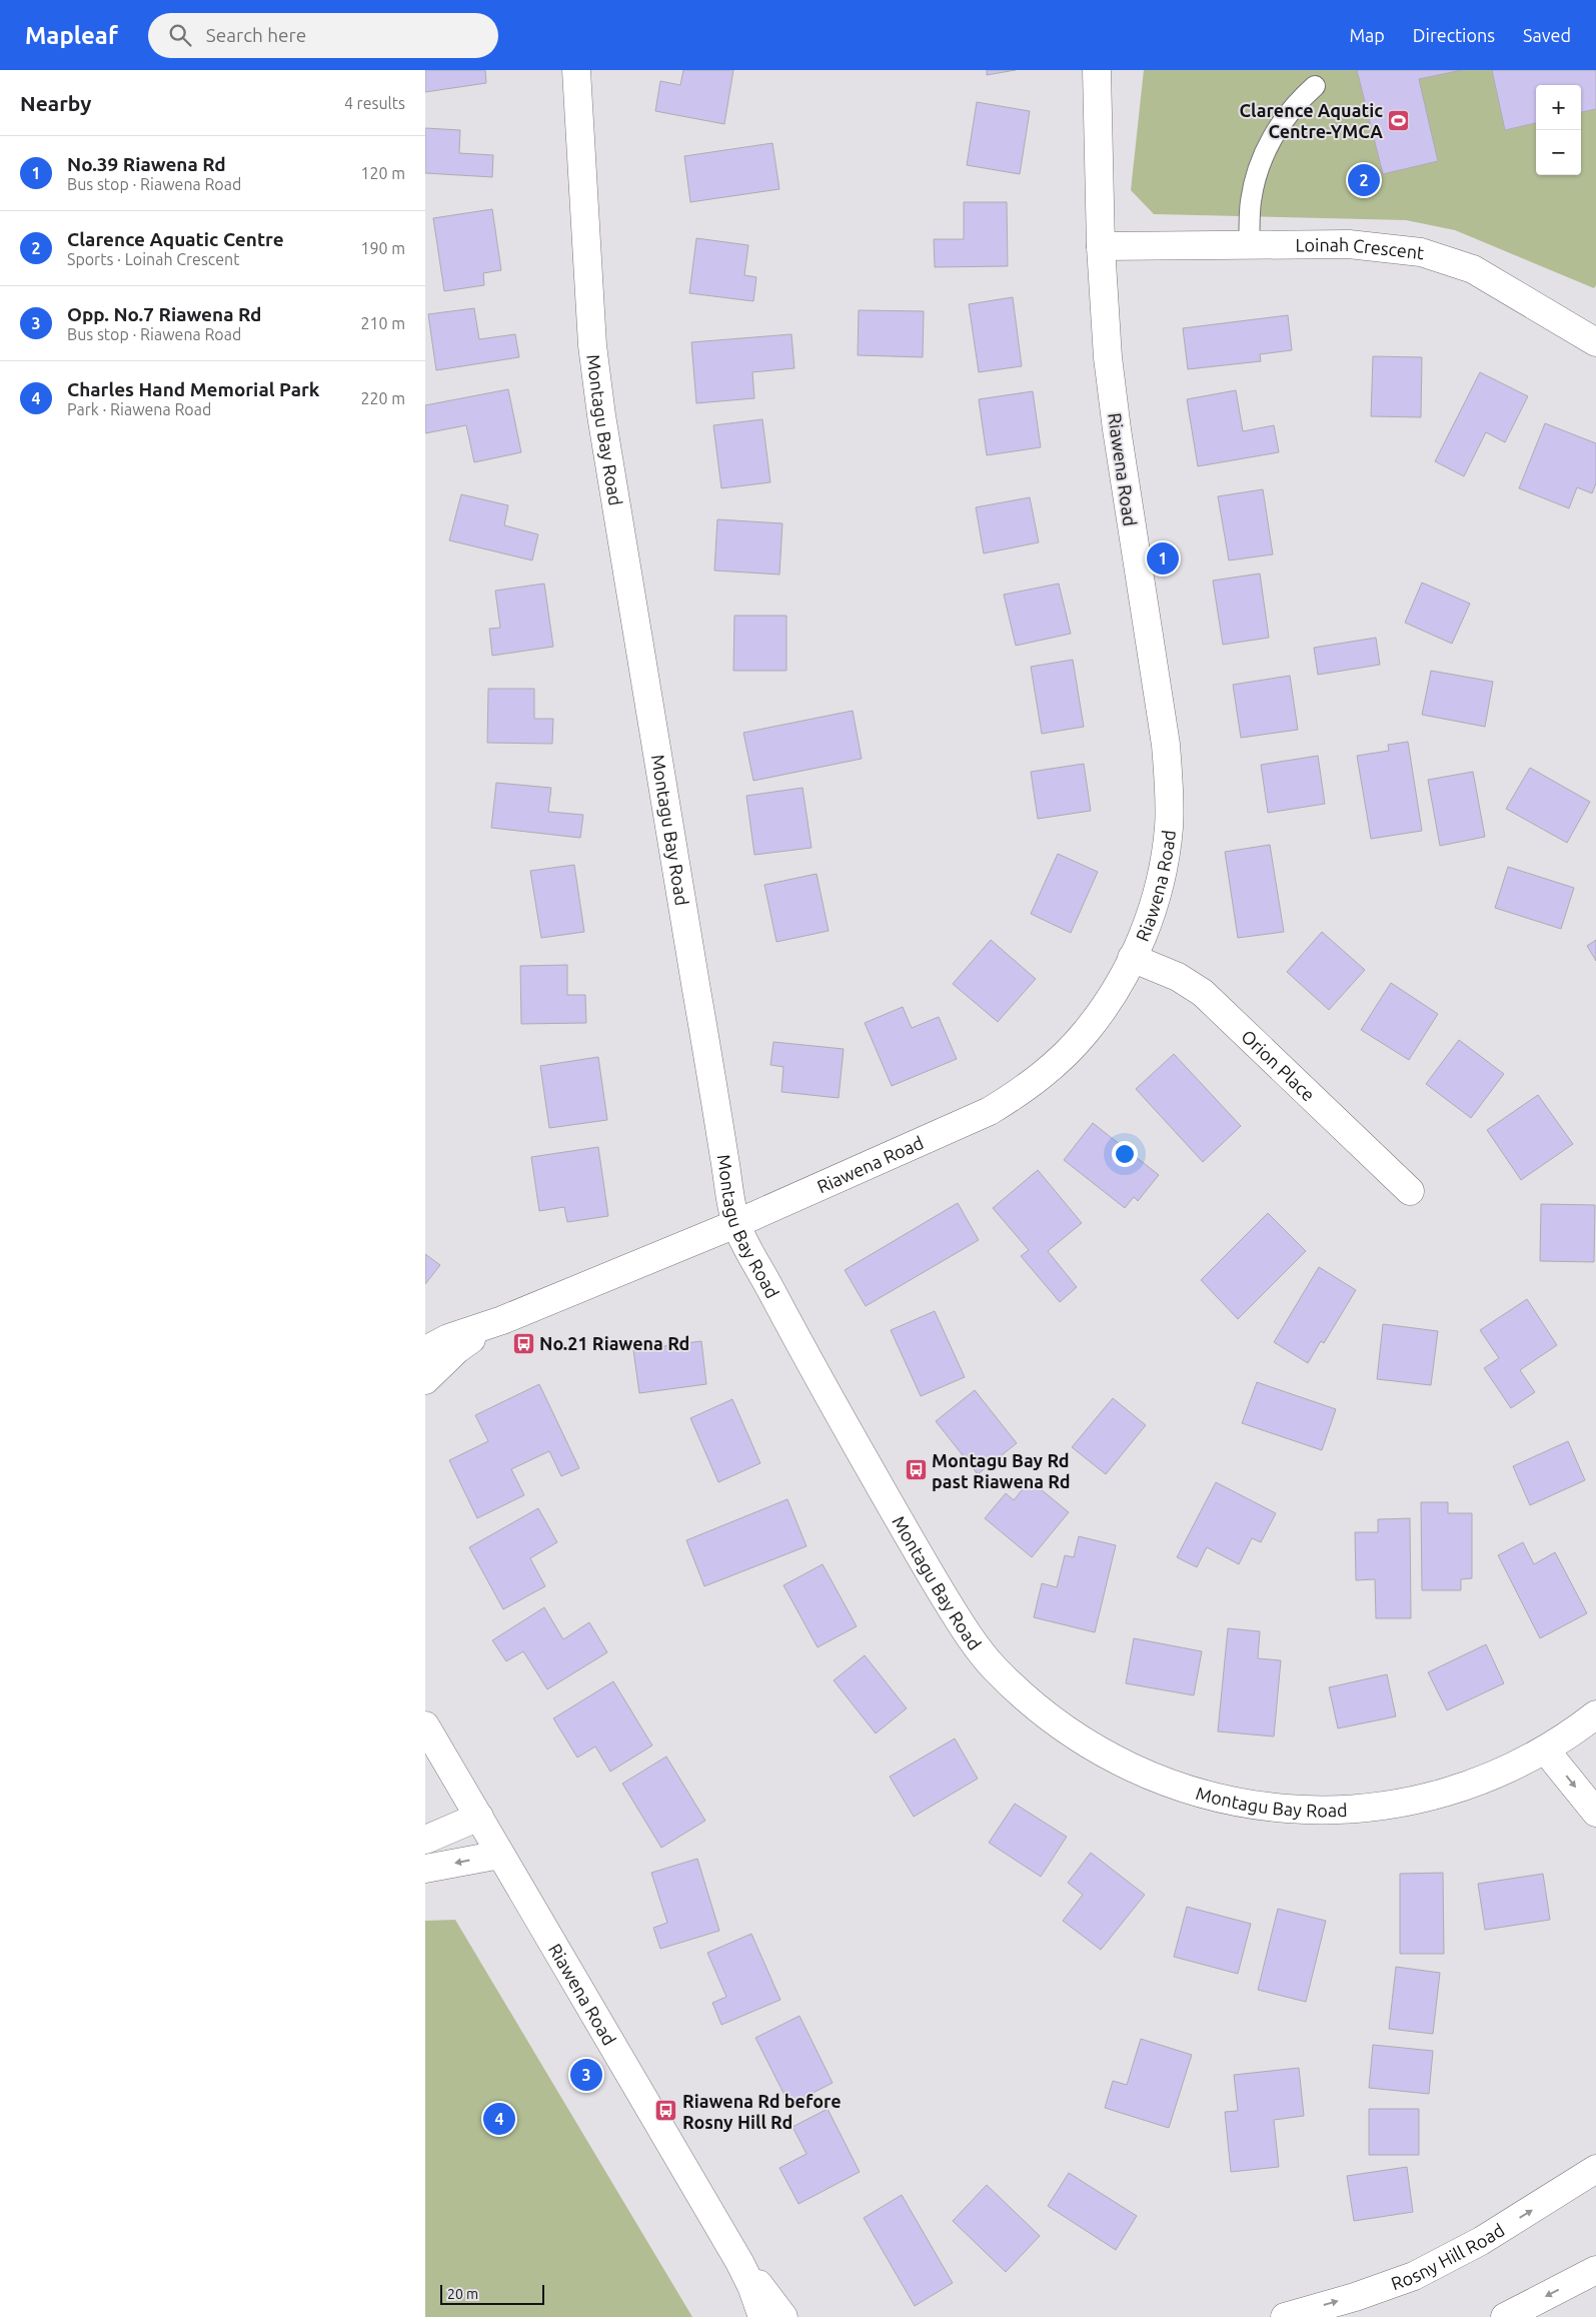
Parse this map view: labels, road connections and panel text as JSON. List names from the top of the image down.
{
  "streets": {
    "street": [
      "Loinah Crescent",
      "Montagu Bay Road",
      "Riawena Road",
      "Orion Place",
      "Rosny Hill Road"
    ]
  },
  "crossings": [
    ["Loinah Crescent", "Riawena Road"],
    ["Montagu Bay Road", "Riawena Road"],
    ["Riawena Road", "Orion Place"]
  ],
  "one_way": ["Rosny Hill Road"],
  "places": {
    "sports": ["Clarence Aquatic Centre-YMCA"],
    "bus stop": ["No.21 Riawena Rd", "Montagu Bay Rd past Riawena Rd", "Riawena Rd before Rosny Hill Rd"]
  },
  "scale_bar": "20 m",
  "page": {
    "header": "Mapleaf",
    "search": "Search here",
    "nav": ["Map", "Directions", "Saved"],
    "heading": ["Nearby", "4 results"],
    "map_buttons": ["+", "−"],
    "list": [
      {
        "mark": "1",
        "name": "No.39 Riawena Rd",
        "note": "Bus stop · Riawena Road",
        "value": "120 m"
      },
      {
        "mark": "2",
        "name": "Clarence Aquatic Centre",
        "note": "Sports · Loinah Crescent",
        "value": "190 m"
      },
      {
        "mark": "3",
        "name": "Opp. No.7 Riawena Rd",
        "note": "Bus stop · Riawena Road",
        "value": "210 m"
      },
      {
        "mark": "4",
        "name": "Charles Hand Memorial Park",
        "note": "Park · Riawena Road",
        "value": "220 m"
      }
    ],
    "pins": [
      "2",
      "1",
      "3",
      "4"
    ],
    "scale": "20 m"
  }
}
